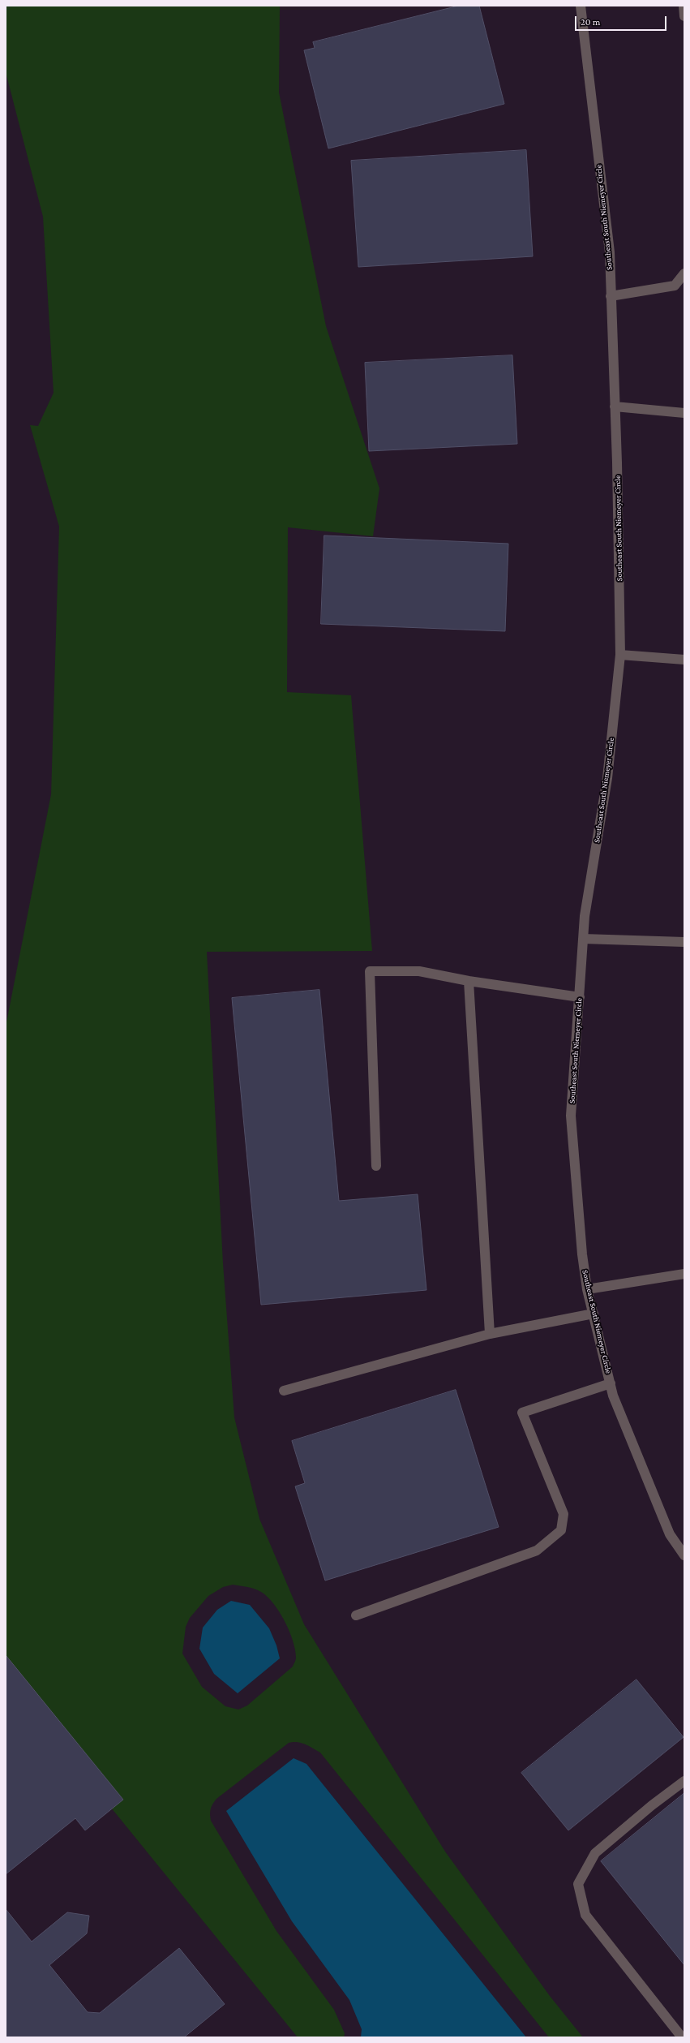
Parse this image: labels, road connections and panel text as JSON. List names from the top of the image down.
{
  "streets": {
    "street": ["Southeast South Niemeyer Circle"]
  },
  "scale_bar": "20 m"
}
